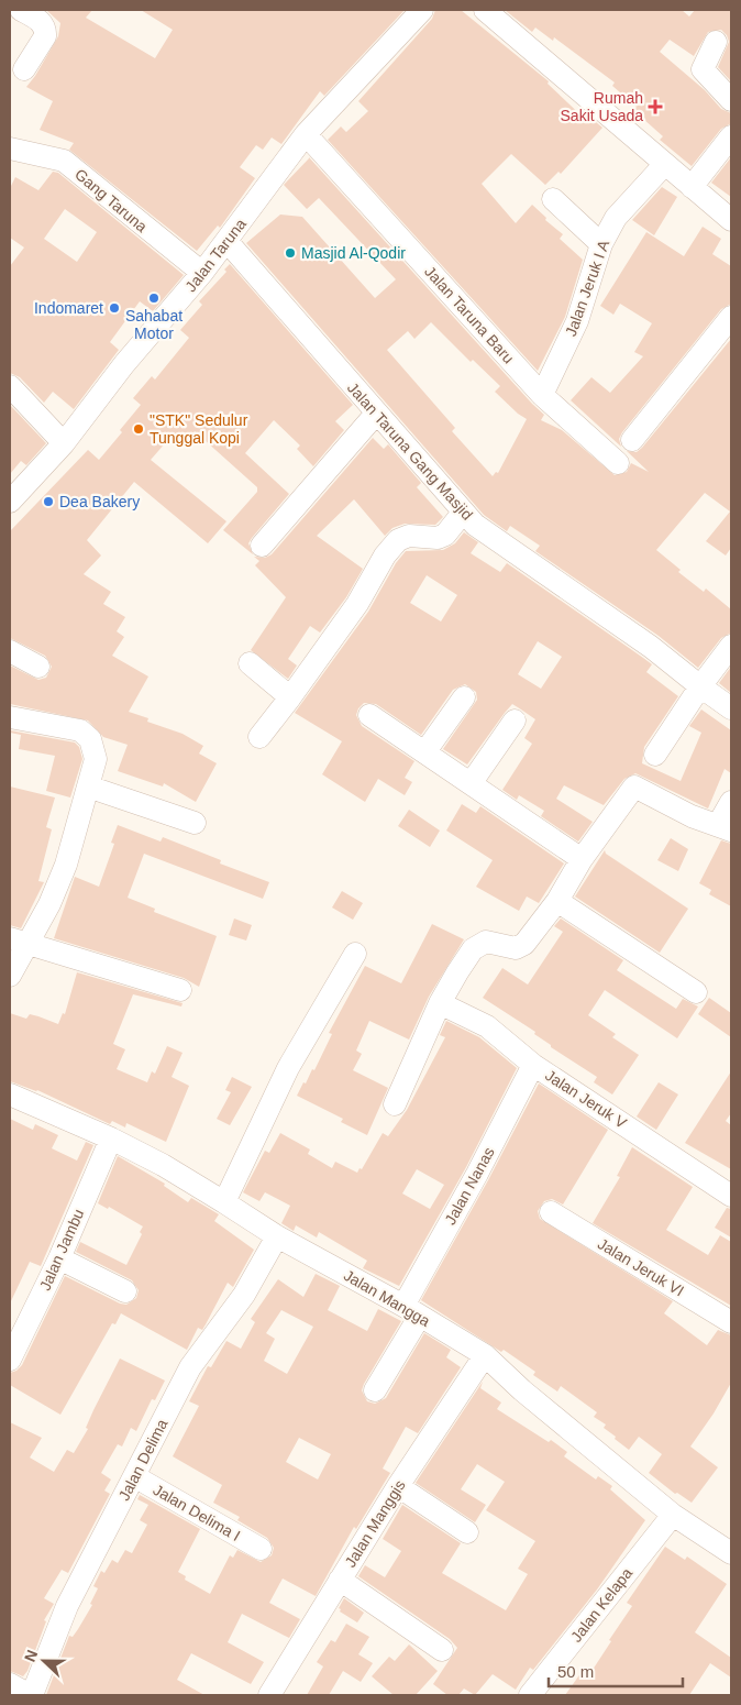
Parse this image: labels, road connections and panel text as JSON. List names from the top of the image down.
{
  "streets": {
    "street": [
      "Gang Taruna",
      "Jalan Taruna",
      "Jalan Jeruk I A",
      "Jalan Taruna Baru",
      "Jalan Taruna Gang Masjid",
      "Jalan Jeruk V",
      "Jalan Nanas",
      "Jalan Jambu",
      "Jalan Jeruk VI",
      "Jalan Mangga",
      "Jalan Delima",
      "Jalan Delima I",
      "Jalan Manggis",
      "Jalan Kelapa"
    ]
  },
  "crossings": [
    ["Gang Taruna", "Jalan Taruna"],
    ["Jalan Taruna", "Jalan Taruna Baru"],
    ["Jalan Taruna", "Jalan Taruna Gang Masjid"],
    ["Jalan Jeruk I A", "Jalan Taruna Baru"],
    ["Jalan Jeruk V", "Jalan Nanas"],
    ["Jalan Nanas", "Jalan Mangga"],
    ["Jalan Jambu", "Jalan Mangga"],
    ["Jalan Mangga", "Jalan Delima"],
    ["Jalan Mangga", "Jalan Manggis"],
    ["Jalan Mangga", "Jalan Kelapa"],
    ["Jalan Delima", "Jalan Delima I"]
  ],
  "places": {
    "health": ["Rumah Sakit Usada"],
    "other": [
      "Masjid Al-Qodir",
      "Sahabat Motor",
      "Indomaret",
      "\"STK\" Sedulur Tunggal Kopi",
      "Dea Bakery"
    ]
  },
  "scale_bar": "50 m",
  "north": "left"
}
